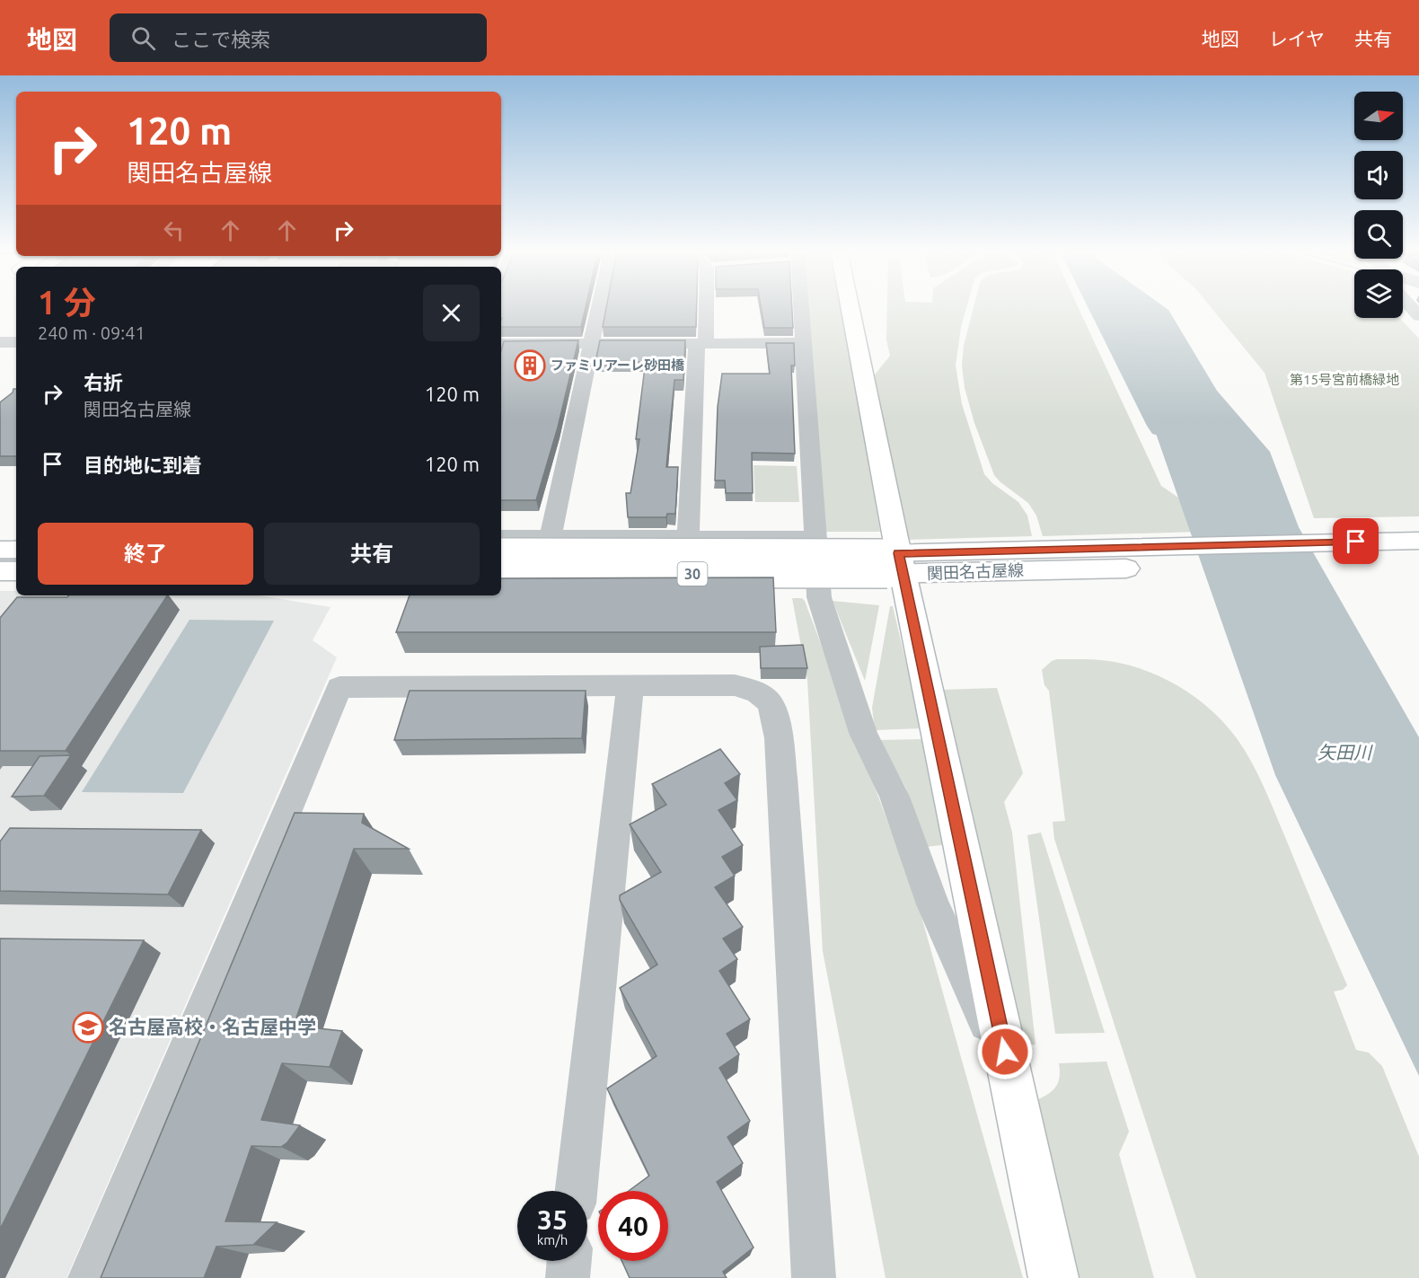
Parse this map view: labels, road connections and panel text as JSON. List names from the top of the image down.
{
  "streets": {
    "main road": ["関田名古屋線", "30"]
  },
  "water": ["矢田川"],
  "parks": ["第15号宮前橋緑地"],
  "places": {
    "building": ["ファミリアーレ砂田橋"],
    "school or university": ["名古屋高校・名古屋中学"]
  },
  "north": "right",
  "page": {
    "header": "地図",
    "search": "ここで検索",
    "nav": ["地図", "レイヤ", "共有"],
    "turn": ["120 m", "関田名古屋線"],
    "heading": ["1 分", "240 m · 09:41"],
    "list": [
      {
        "name": "右折",
        "note": "関田名古屋線",
        "value": "120 m"
      },
      {
        "name": "目的地に到着",
        "value": "120 m"
      }
    ],
    "buttons": ["終了", "共有"],
    "speed": "35 km/h",
    "limit": "40"
  }
}
